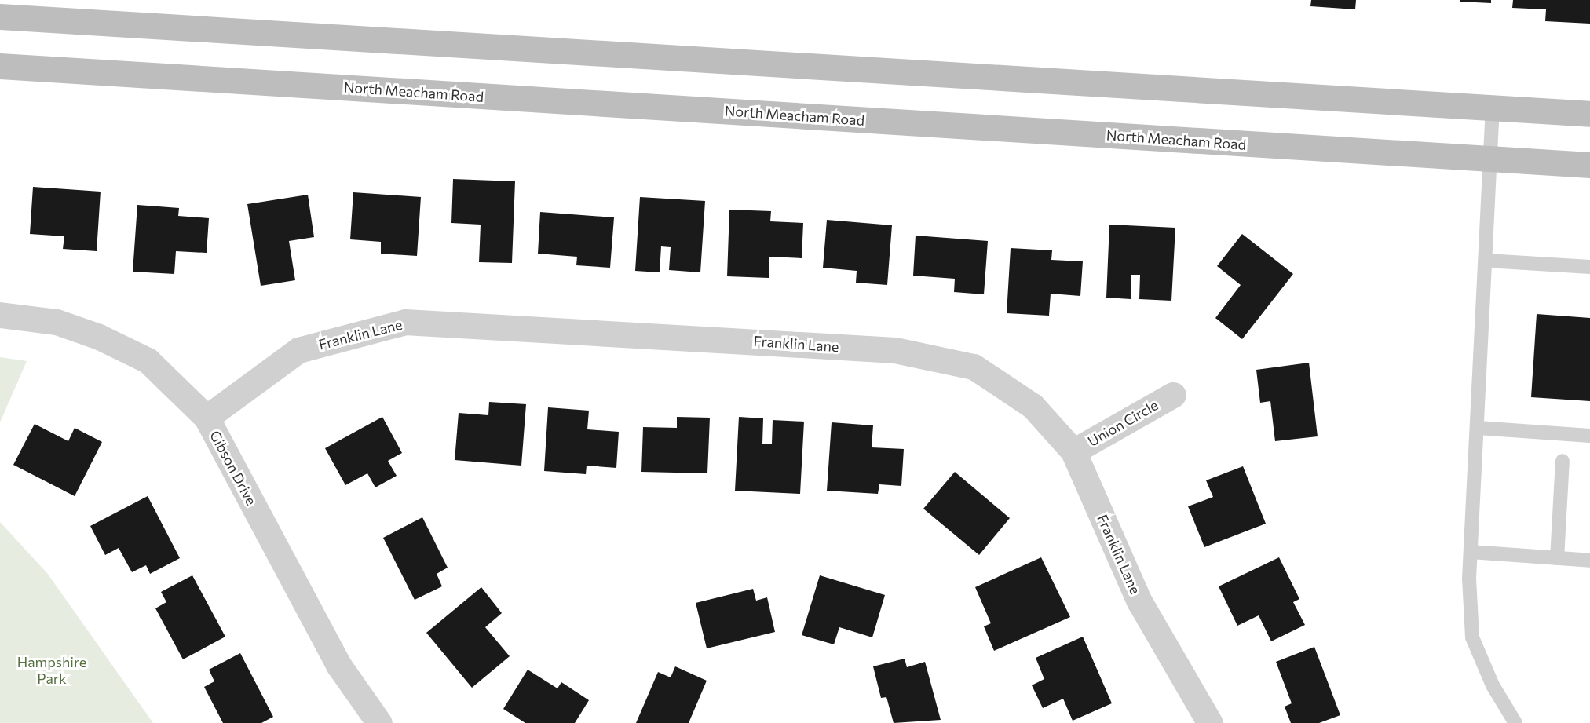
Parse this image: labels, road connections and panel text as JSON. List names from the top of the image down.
{
  "streets": {
    "main road": ["North Meacham Road"],
    "street": ["Franklin Lane", "Union Circle", "Gibson Drive"]
  },
  "crossings": [
    ["Franklin Lane", "Union Circle"],
    ["Franklin Lane", "Gibson Drive"]
  ],
  "parks": ["Hampshire Park"]
}
